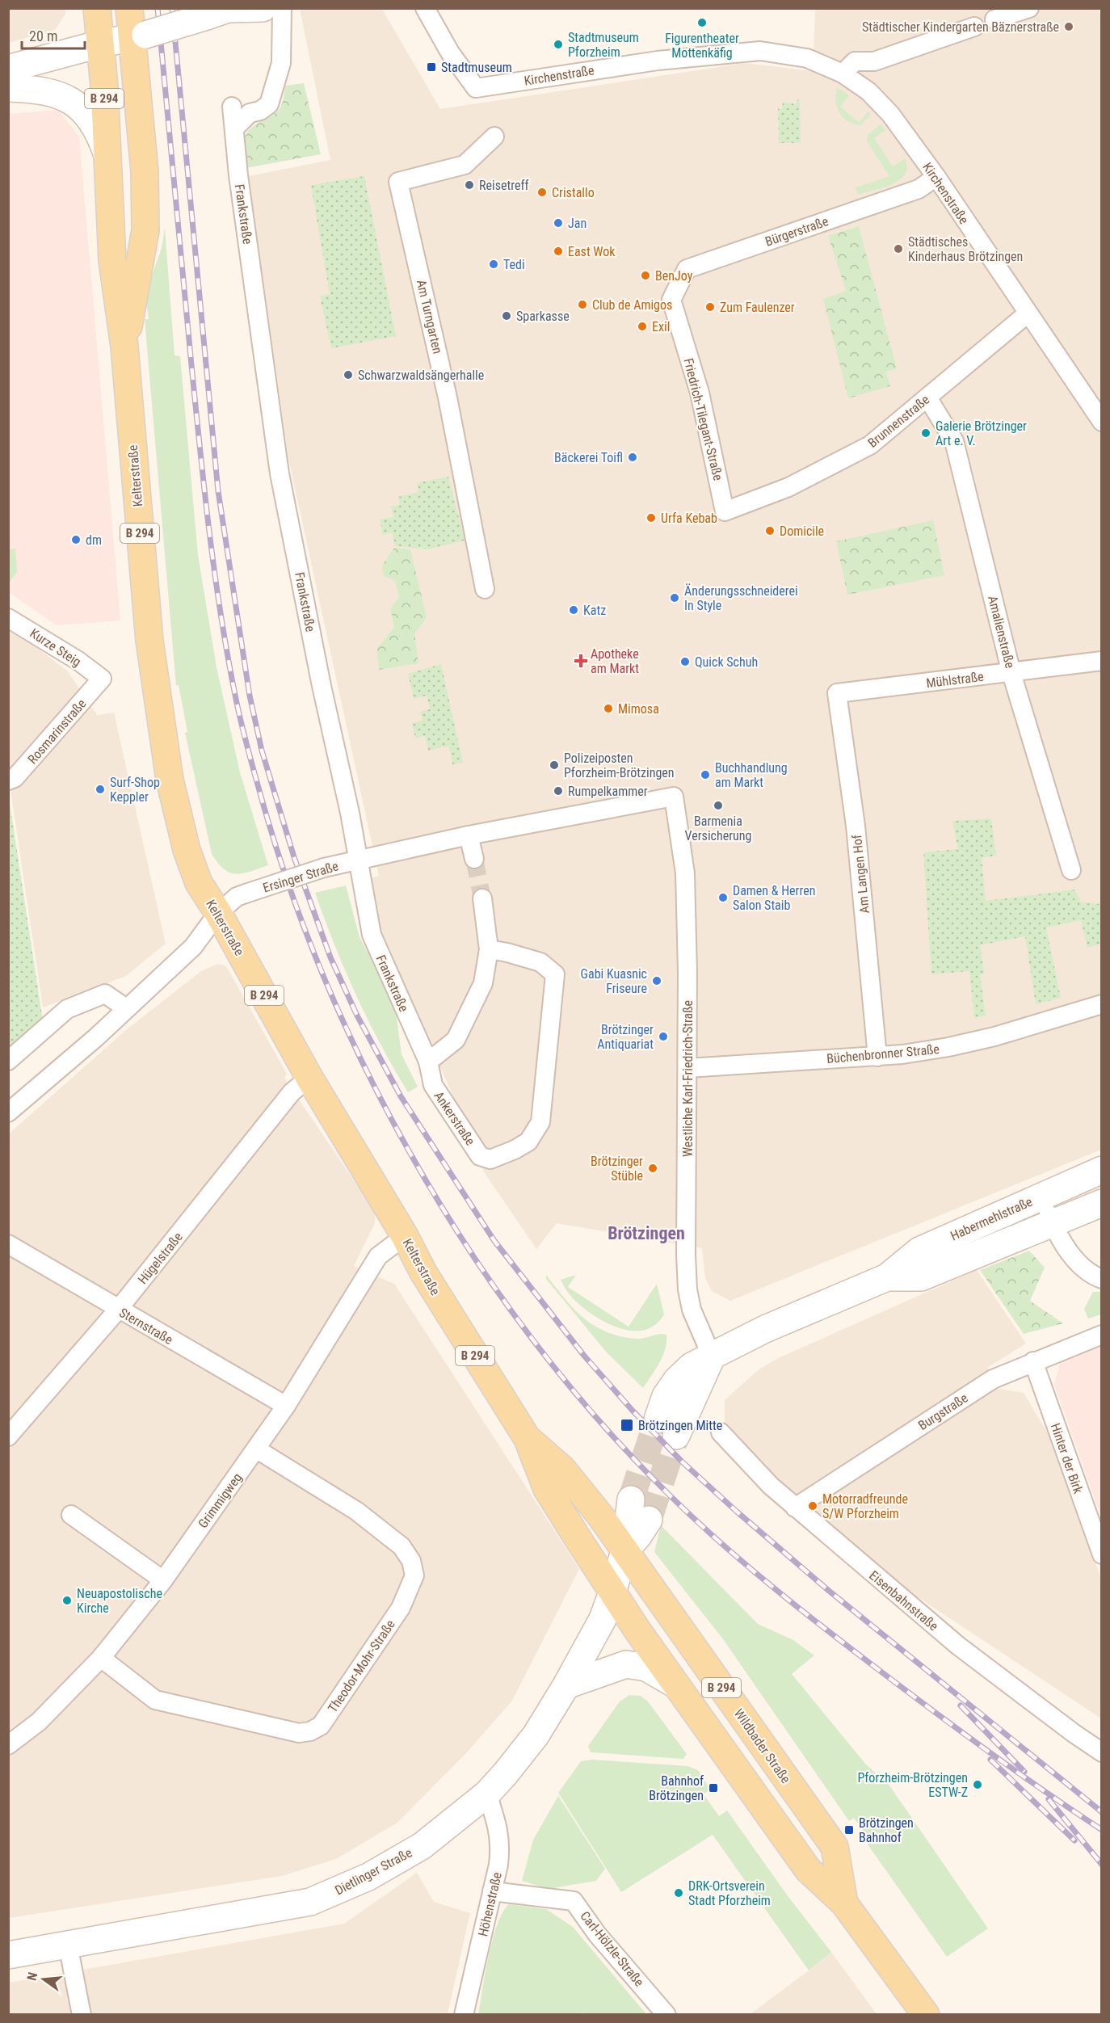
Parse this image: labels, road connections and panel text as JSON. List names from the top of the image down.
{
  "streets": {
    "main road": [
      "B 294",
      "Kelterstraße",
      "Habermehlstraße",
      "Wildbader Straße",
      "Dietlinger Straße"
    ],
    "street": [
      "Kirchenstraße",
      "Frankstraße",
      "Bürgerstraße",
      "Am Turngarten",
      "Friedrich-Tilegant-Straße",
      "Brunnenstraße",
      "Amalienstraße",
      "Kurze Steig",
      "Mühlstraße",
      "Rosmarinstraße",
      "Am Langen Hof",
      "Ersinger Straße",
      "Büchenbronner Straße",
      "Westliche Karl-Friedrich-Straße",
      "Ankerstraße",
      "Hügelstraße",
      "Sternstraße",
      "Burgstraße",
      "Hinter der Birk",
      "Grimmigweg",
      "Eisenbahnstraße",
      "Theodor-Mohr-Straße",
      "Höhenstraße",
      "Carl-Hölzle-Straße"
    ]
  },
  "crossings": [
    ["Kirchenstraße", "Bürgerstraße"],
    ["Kirchenstraße", "Brunnenstraße"],
    ["Frankstraße", "Ersinger Straße"],
    ["Frankstraße", "Ankerstraße"],
    ["Bürgerstraße", "Friedrich-Tilegant-Straße"],
    ["Friedrich-Tilegant-Straße", "Brunnenstraße"],
    ["Brunnenstraße", "Amalienstraße"],
    ["Kelterstraße", "Ersinger Straße"],
    ["Kelterstraße", "Hügelstraße"],
    ["Kelterstraße", "Grimmigweg"],
    ["Kelterstraße", "Wildbader Straße"],
    ["Kelterstraße", "Dietlinger Straße"],
    ["Amalienstraße", "Mühlstraße"],
    ["Kurze Steig", "Rosmarinstraße"],
    ["Mühlstraße", "Am Langen Hof"],
    ["Am Langen Hof", "Büchenbronner Straße"],
    ["Ersinger Straße", "Westliche Karl-Friedrich-Straße"],
    ["Büchenbronner Straße", "Westliche Karl-Friedrich-Straße"],
    ["Westliche Karl-Friedrich-Straße", "Habermehlstraße"],
    ["Hügelstraße", "Sternstraße"],
    ["Sternstraße", "Grimmigweg"],
    ["Burgstraße", "Hinter der Birk"],
    ["Burgstraße", "Eisenbahnstraße"],
    ["Grimmigweg", "Theodor-Mohr-Straße"],
    ["Wildbader Straße", "Dietlinger Straße"],
    ["Dietlinger Straße", "Höhenstraße"],
    ["Höhenstraße", "Carl-Hölzle-Straße"]
  ],
  "districts": ["Brötzingen"],
  "places": {
    "other": [
      "Figurentheater Mottenkäfig",
      "Städtischer Kindergarten Bäznerstraße",
      "Stadtmuseum Pforzheim",
      "Reisetreff",
      "Cristallo",
      "Jan",
      "Städtisches Kinderhaus Brötzingen",
      "East Wok",
      "Tedi",
      "BenJoy",
      "Club de Amigos",
      "Zum Faulenzer",
      "Sparkasse",
      "Exil",
      "Schwarzwaldsängerhalle",
      "Galerie Brötzinger Art e. V.",
      "Bäckerei Toifl",
      "Urfa Kebab",
      "Domicile",
      "dm",
      "Änderungsschneiderei In Style",
      "Katz",
      "Quick Schuh",
      "Mimosa",
      "Polizeiposten Pforzheim-Brötzingen",
      "Buchhandlung am Markt",
      "Surf-Shop Keppler",
      "Rumpelkammer",
      "Barmenia Versicherung",
      "Damen & Herren Salon Staib",
      "Gabi Kuasnic Friseure",
      "Brötzinger Antiquariat",
      "Brötzinger Stüble",
      "Motorradfreunde S/W Pforzheim",
      "Neuapostolische Kirche",
      "Pforzheim-Brötzingen ESTW-Z",
      "DRK-Ortsverein Stadt Pforzheim"
    ],
    "transit": [
      "Stadtmuseum",
      "Brötzingen Mitte",
      "Bahnhof Brötzingen",
      "Brötzingen Bahnhof"
    ],
    "health": ["Apotheke am Markt"]
  },
  "scale_bar": "20 m",
  "north": "left"
}
